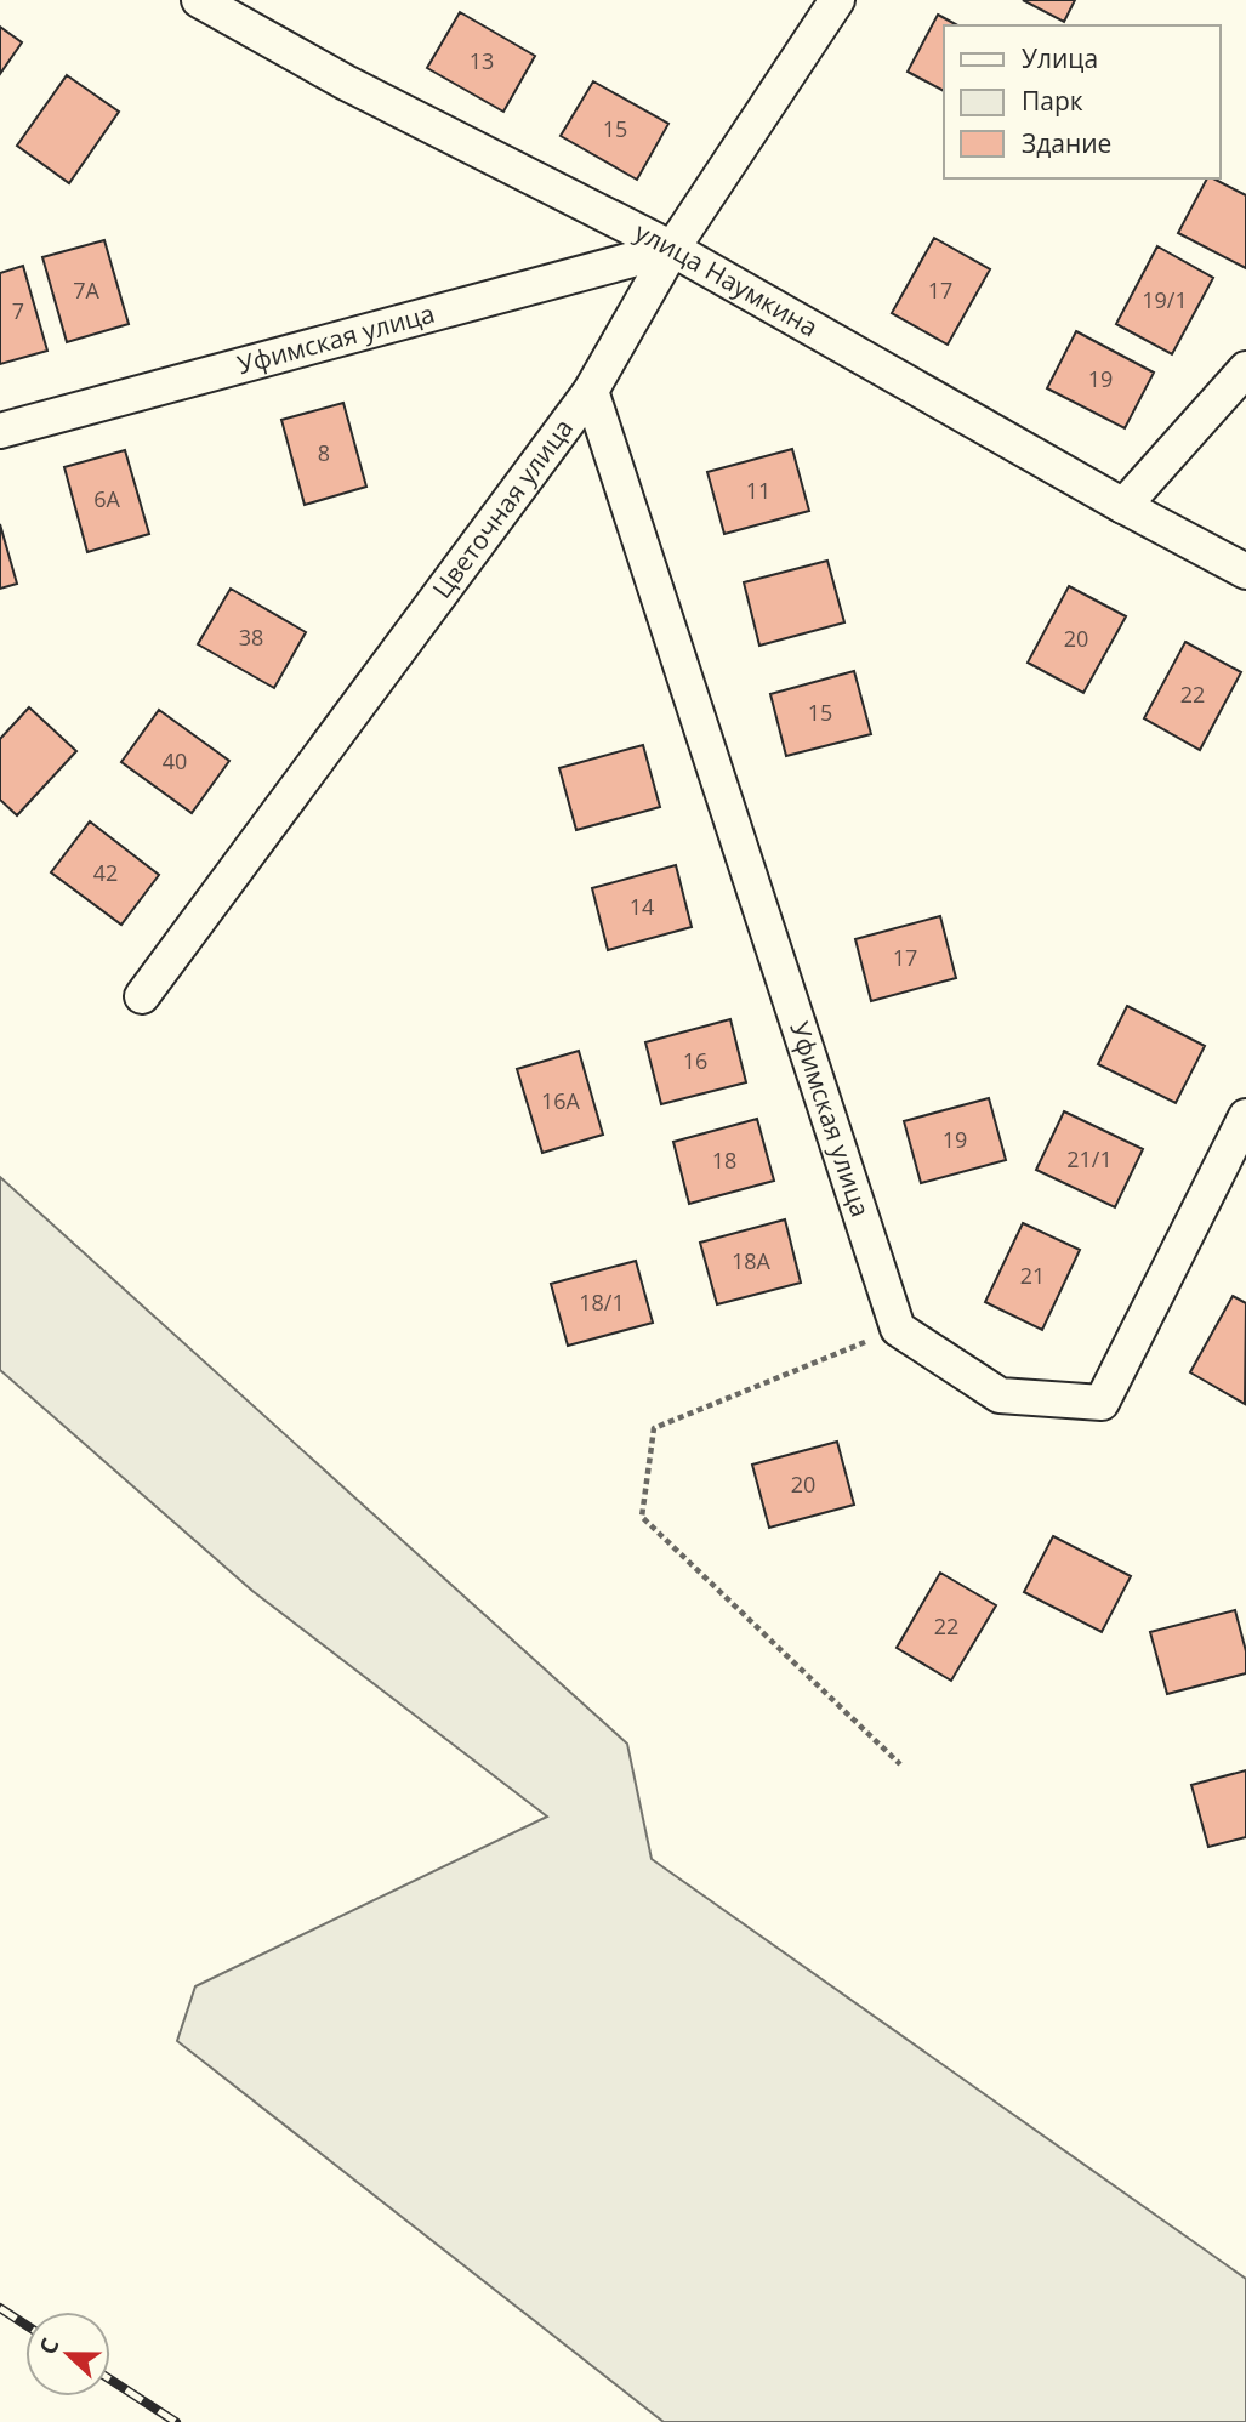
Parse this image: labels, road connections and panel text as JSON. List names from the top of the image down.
{
  "streets": {
    "street": ["улица Наумкина", "Уфимская улица", "Цветочная улица"]
  },
  "crossings": [
    ["улица Наумкина", "Уфимская улица"],
    ["улица Наумкина", "Цветочная улица"],
    ["Уфимская улица", "Цветочная улица"]
  ],
  "house_numbers": [
    "13",
    "15",
    "7А",
    "17",
    "19/1",
    "7",
    "19",
    "8",
    "11",
    "6А",
    "38",
    "20",
    "22",
    "15",
    "40",
    "42",
    "14",
    "17",
    "16",
    "16А",
    "19",
    "21/1",
    "18",
    "18А",
    "21",
    "18/1",
    "20",
    "22"
  ],
  "legend": ["Улица", "Парк", "Здание"],
  "north": "left"
}
